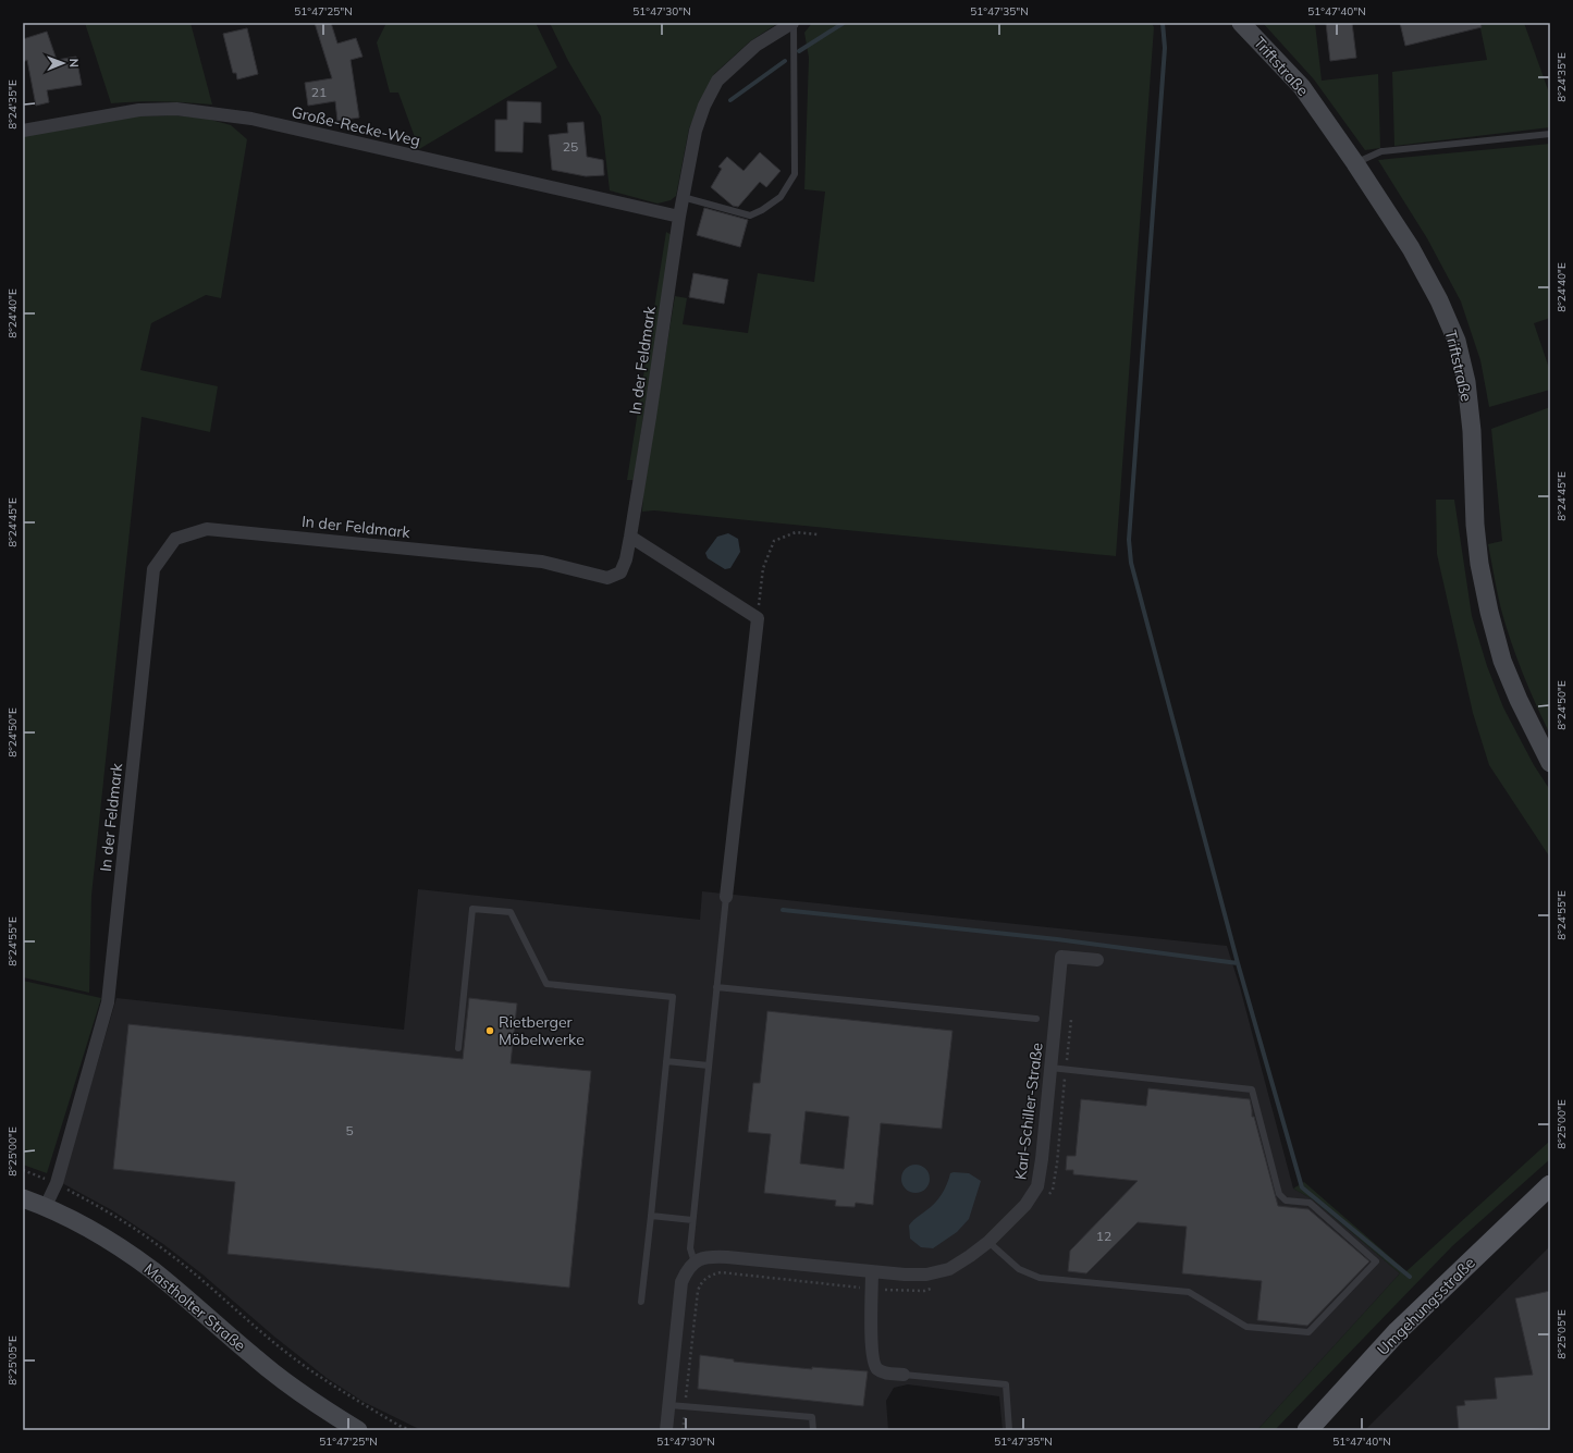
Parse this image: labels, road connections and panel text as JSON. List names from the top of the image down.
{
  "streets": {
    "main road": ["Umgehungsstraße"],
    "street": [
      "Triftstraße",
      "Große-Recke-Weg",
      "In der Feldmark",
      "Karl-Schiller-Straße",
      "Mastholter Straße"
    ]
  },
  "crossings": [
    ["Große-Recke-Weg", "In der Feldmark"],
    ["In der Feldmark", "Mastholter Straße"]
  ],
  "places": ["Rietberger Möbelwerke"],
  "house_numbers": [
    "21",
    "25",
    "5",
    "12"
  ],
  "north": "right",
  "coordinates": [
    "51°47'25\"N",
    "51°47'30\"N",
    "51°47'35\"N",
    "51°47'40\"N",
    "8°24'35\"E",
    "8°24'40\"E",
    "8°24'45\"E",
    "8°24'50\"E",
    "8°24'55\"E",
    "8°25'00\"E",
    "8°25'05\"E"
  ]
}
